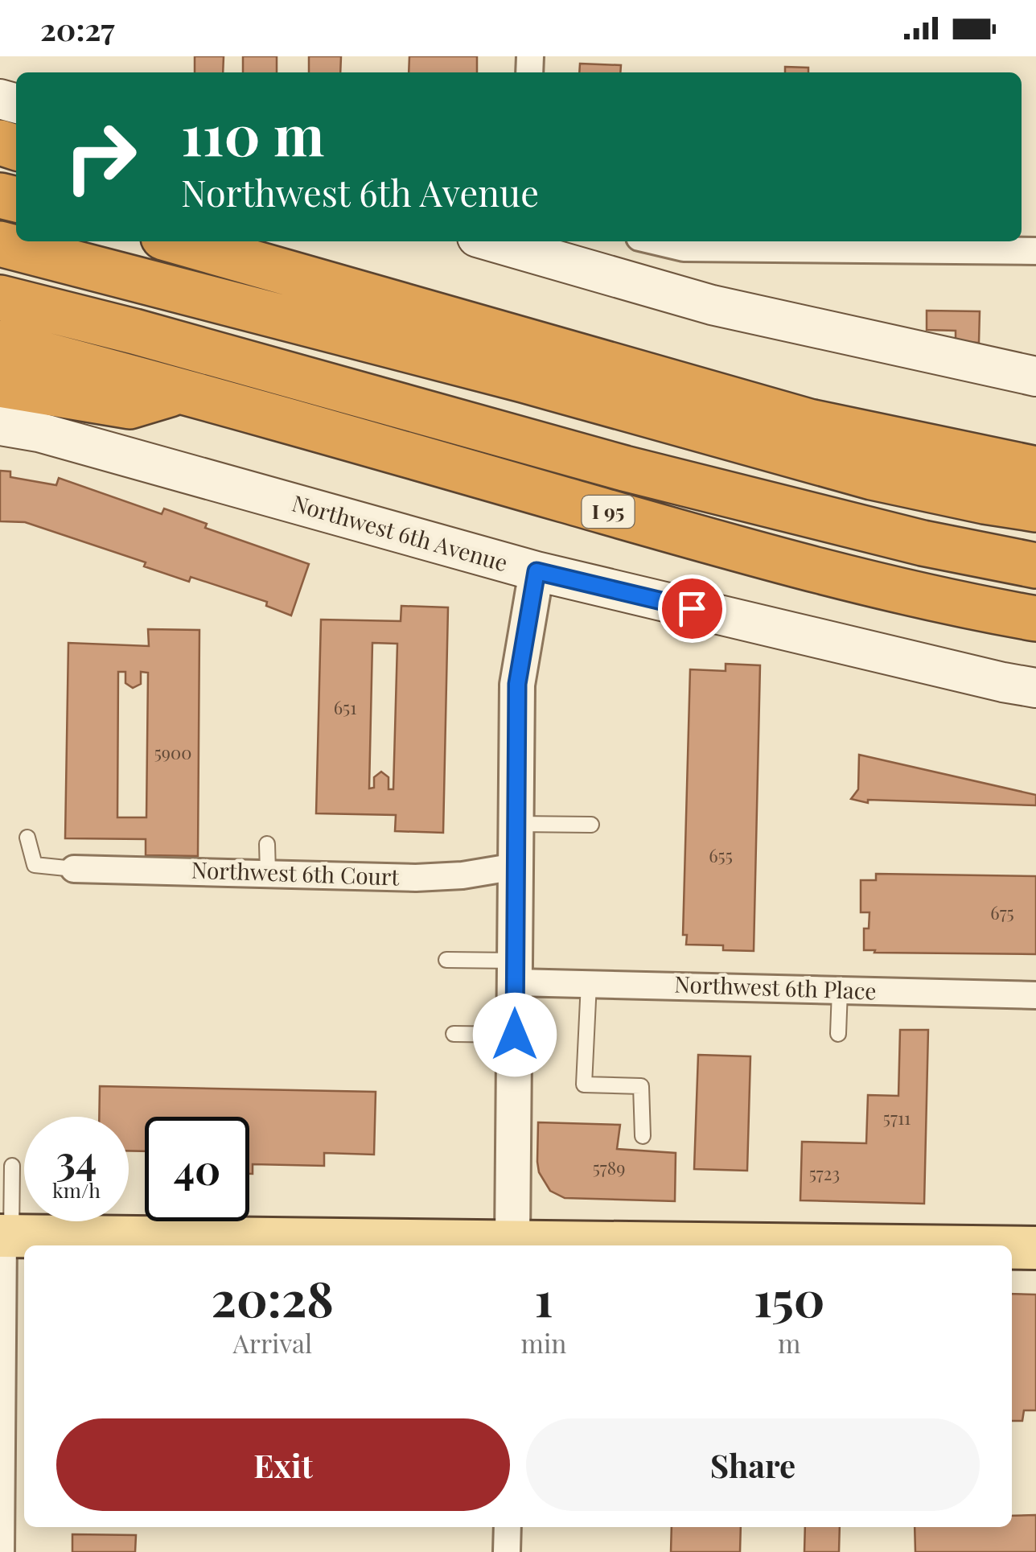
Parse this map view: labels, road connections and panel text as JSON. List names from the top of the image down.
{
  "streets": {
    "highway": ["I 95"],
    "main road": ["Northwest 6th Avenue"],
    "street": ["Northwest 6th Court", "Northwest 6th Place"]
  },
  "house_numbers": [
    "651",
    "5900",
    "655",
    "675",
    "5711",
    "5789",
    "5723"
  ],
  "page": {
    "status": "20:27",
    "turn": ["110 m", "Northwest 6th Avenue"],
    "speed": "34 km/h",
    "limit": "40",
    "eta": [
      "20:28",
      "Arrival",
      "1",
      "min",
      "150",
      "m"
    ],
    "buttons": ["Exit", "Share"]
  }
}
